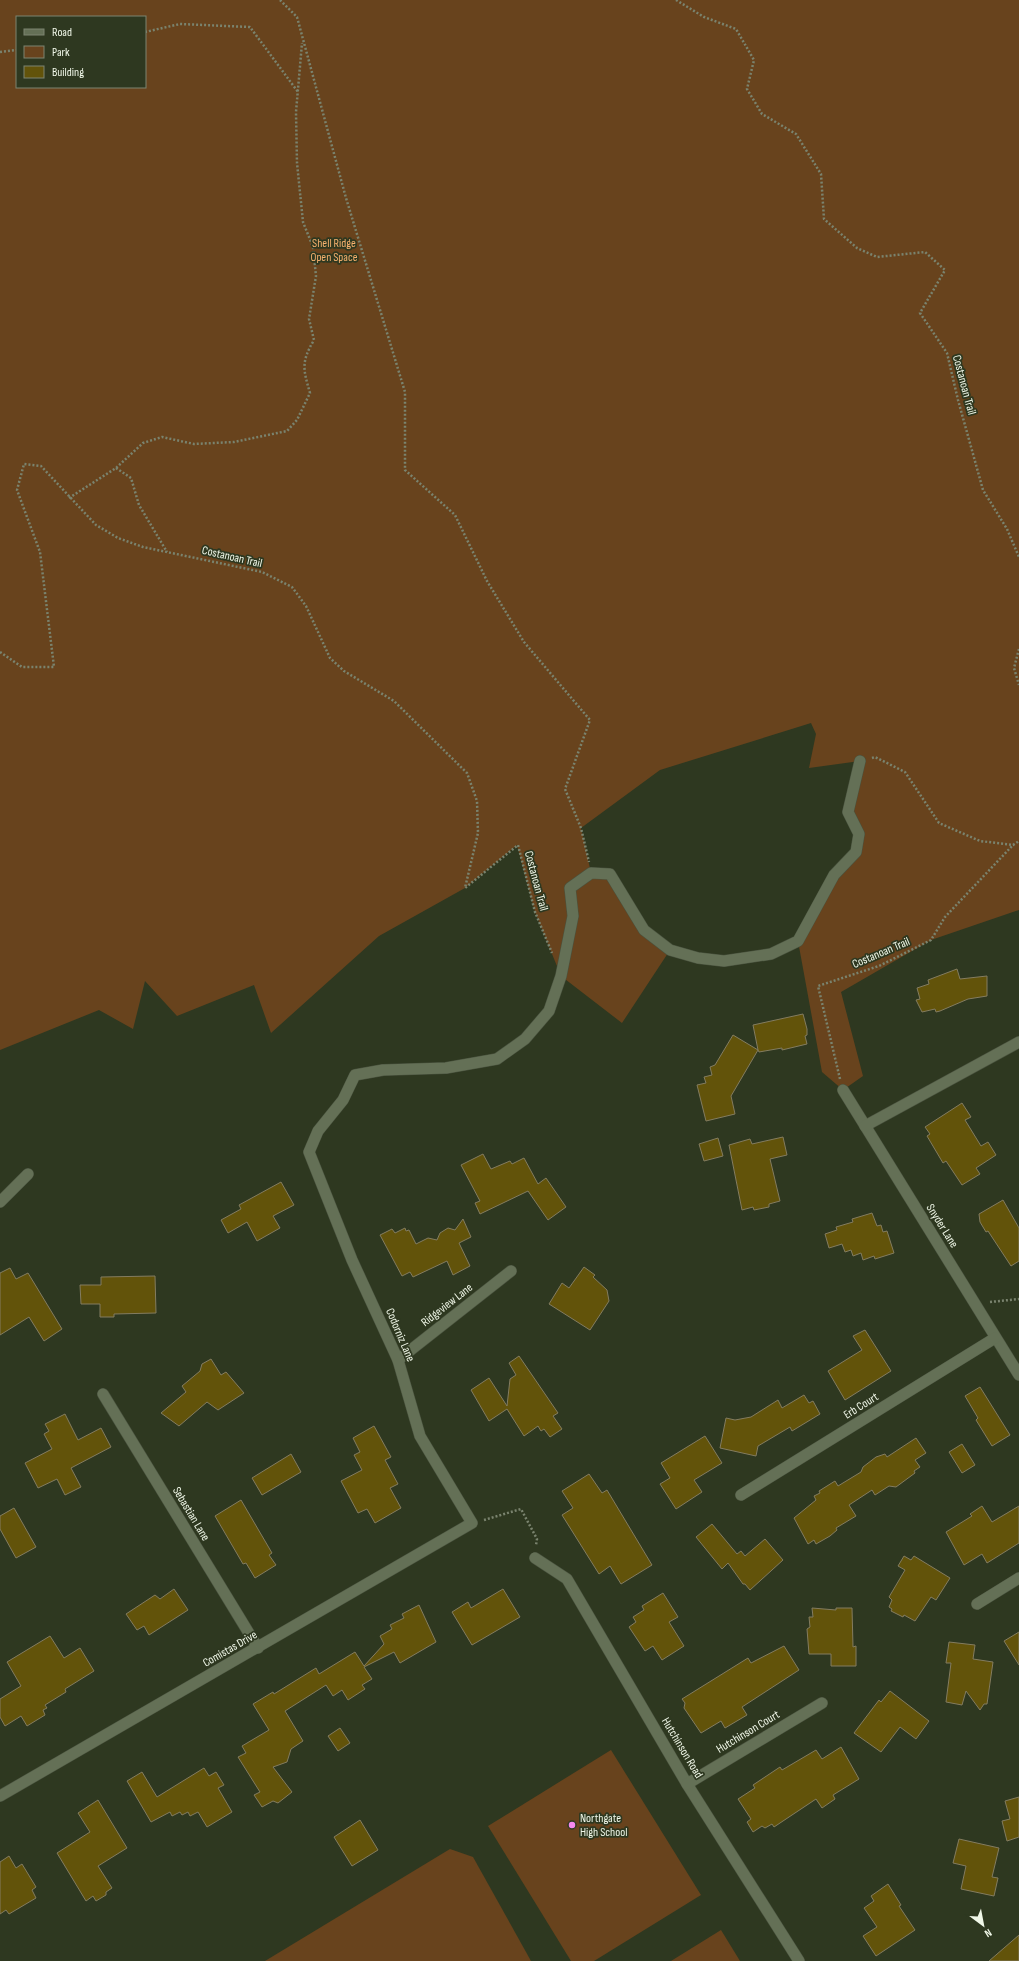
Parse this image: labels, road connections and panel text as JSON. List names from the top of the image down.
{
  "streets": {
    "street": [
      "Snyder Lane",
      "Ridgeview Lane",
      "Codorniz Lane",
      "Erb Court",
      "Sebastian Lane",
      "Comistas Drive",
      "Hutchinson Court",
      "Hutchinson Road"
    ],
    "path": ["Costanoan Trail"]
  },
  "crossings": [
    ["Costanoan Trail", "Snyder Lane"],
    ["Snyder Lane", "Erb Court"],
    ["Ridgeview Lane", "Codorniz Lane"],
    ["Codorniz Lane", "Comistas Drive"],
    ["Sebastian Lane", "Comistas Drive"],
    ["Hutchinson Court", "Hutchinson Road"]
  ],
  "parks": ["Shell Ridge Open Space"],
  "places": ["Northgate High School"],
  "legend": ["Road", "Park", "Building"],
  "north": "bottom right"
}
